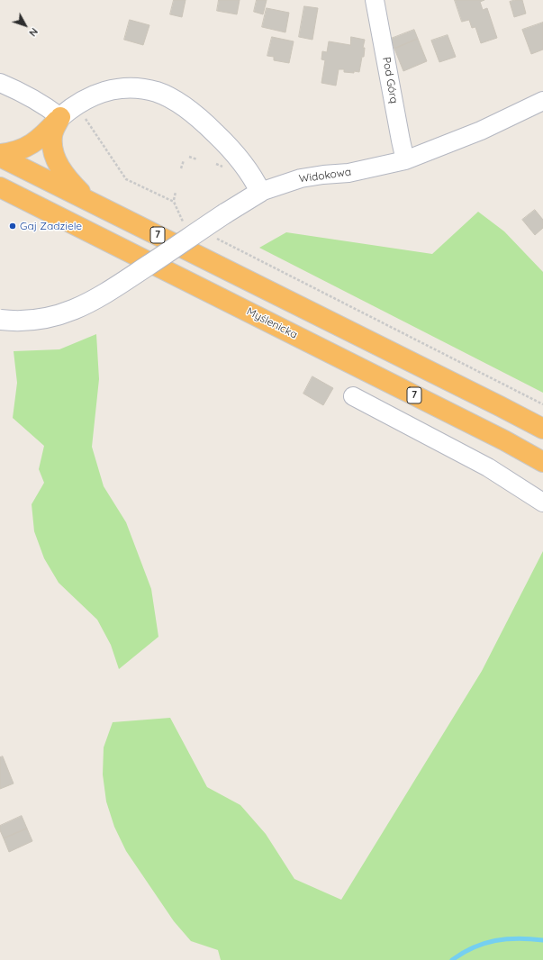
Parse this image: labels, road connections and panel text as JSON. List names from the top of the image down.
{
  "streets": {
    "highway": ["7", "Myślenicka"],
    "street": ["Pod Górą", "Widokowa"]
  },
  "crossings": [
    ["Pod Górą", "Widokowa"]
  ],
  "places": ["Gaj Zadziele"],
  "north": "bottom right"
}
